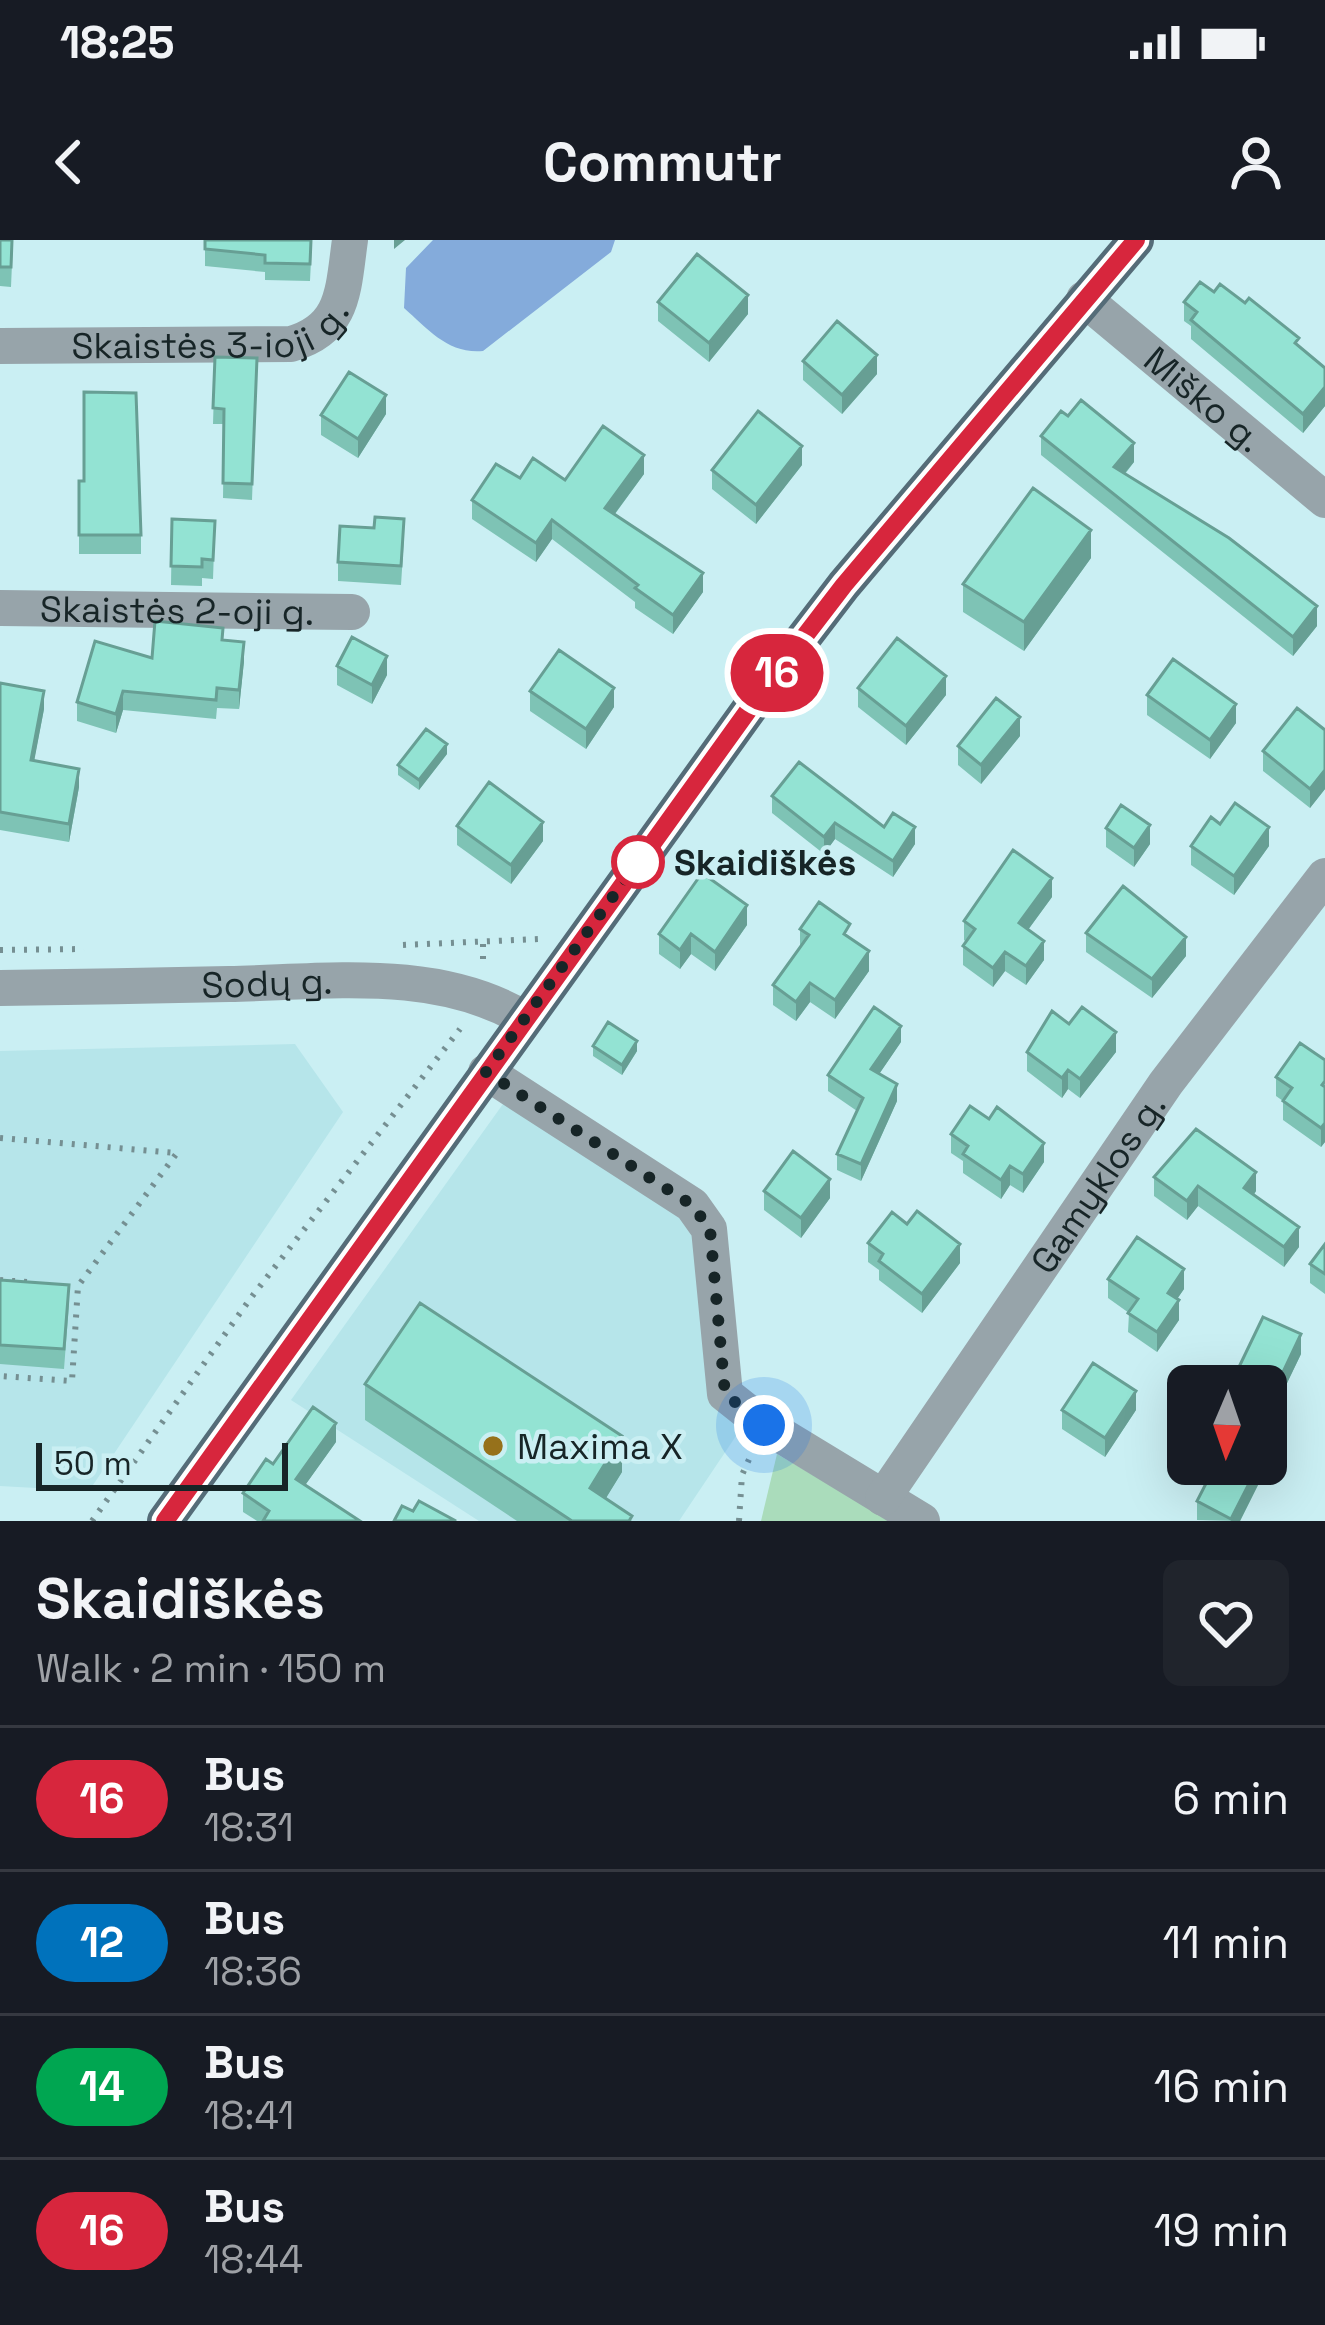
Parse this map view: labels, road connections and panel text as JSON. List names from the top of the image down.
{
  "streets": {
    "street": [
      "Skaistės 3-ioji g.",
      "Miško g.",
      "Skaistės 2-oji g.",
      "Sodų g.",
      "Gamyklos g."
    ]
  },
  "places": ["Skaidiškės", "Maxima X"],
  "lines": ["bus line 16"],
  "scale_bar": "50 m",
  "north": "bottom",
  "page": {
    "status": "18:25",
    "header": "Commutr",
    "on_map": "16",
    "scale": "50 m",
    "heading": ["Skaidiškės", "Walk · 2 min · 150 m"],
    "list": [
      {
        "mark": "16",
        "name": "Bus",
        "note": "18:31",
        "value": "6 min"
      },
      {
        "mark": "12",
        "name": "Bus",
        "note": "18:36",
        "value": "11 min"
      },
      {
        "mark": "14",
        "name": "Bus",
        "note": "18:41",
        "value": "16 min"
      },
      {
        "mark": "16",
        "name": "Bus",
        "note": "18:44",
        "value": "19 min"
      }
    ]
  }
}
